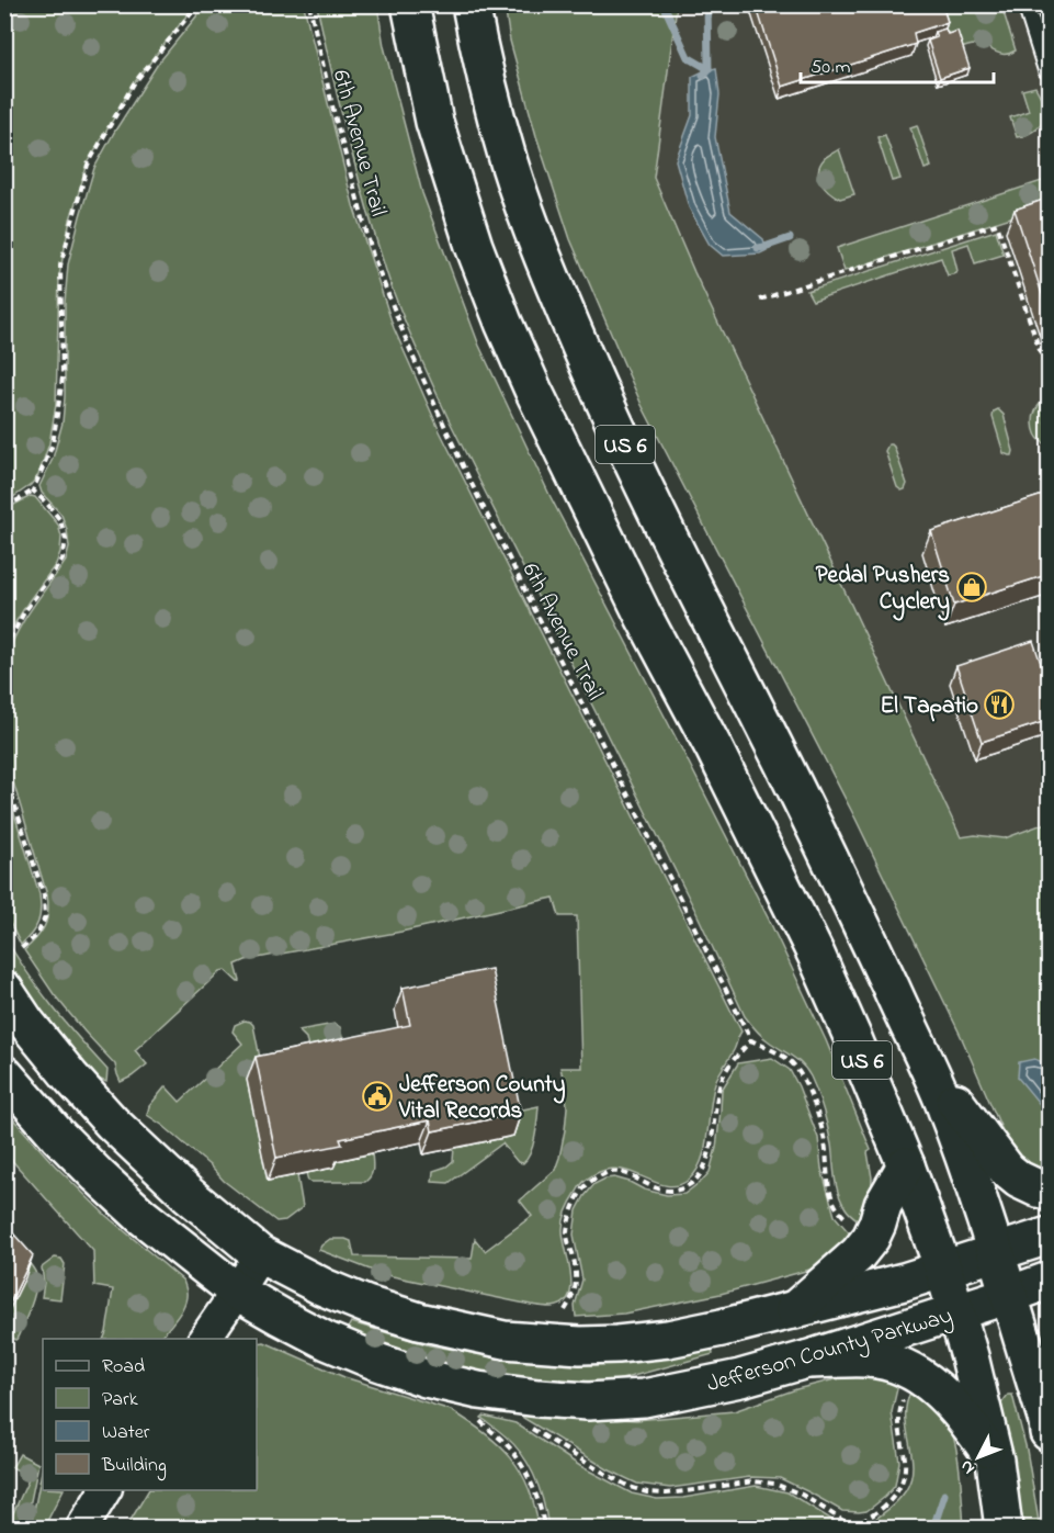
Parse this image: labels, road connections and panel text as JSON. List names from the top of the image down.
{
  "streets": {
    "main road": ["US 6", "Jefferson County Parkway"],
    "path": ["6th Avenue Trail"]
  },
  "crossings": [
    ["US 6", "Jefferson County Parkway"]
  ],
  "places": {
    "shop": ["Pedal Pushers Cyclery"],
    "restaurant": ["El Tapatio"],
    "public building": ["Jefferson County Vital Records"]
  },
  "legend": [
    "Road",
    "Park",
    "Water",
    "Building"
  ],
  "scale_bar": "50 m",
  "north": "bottom left"
}
